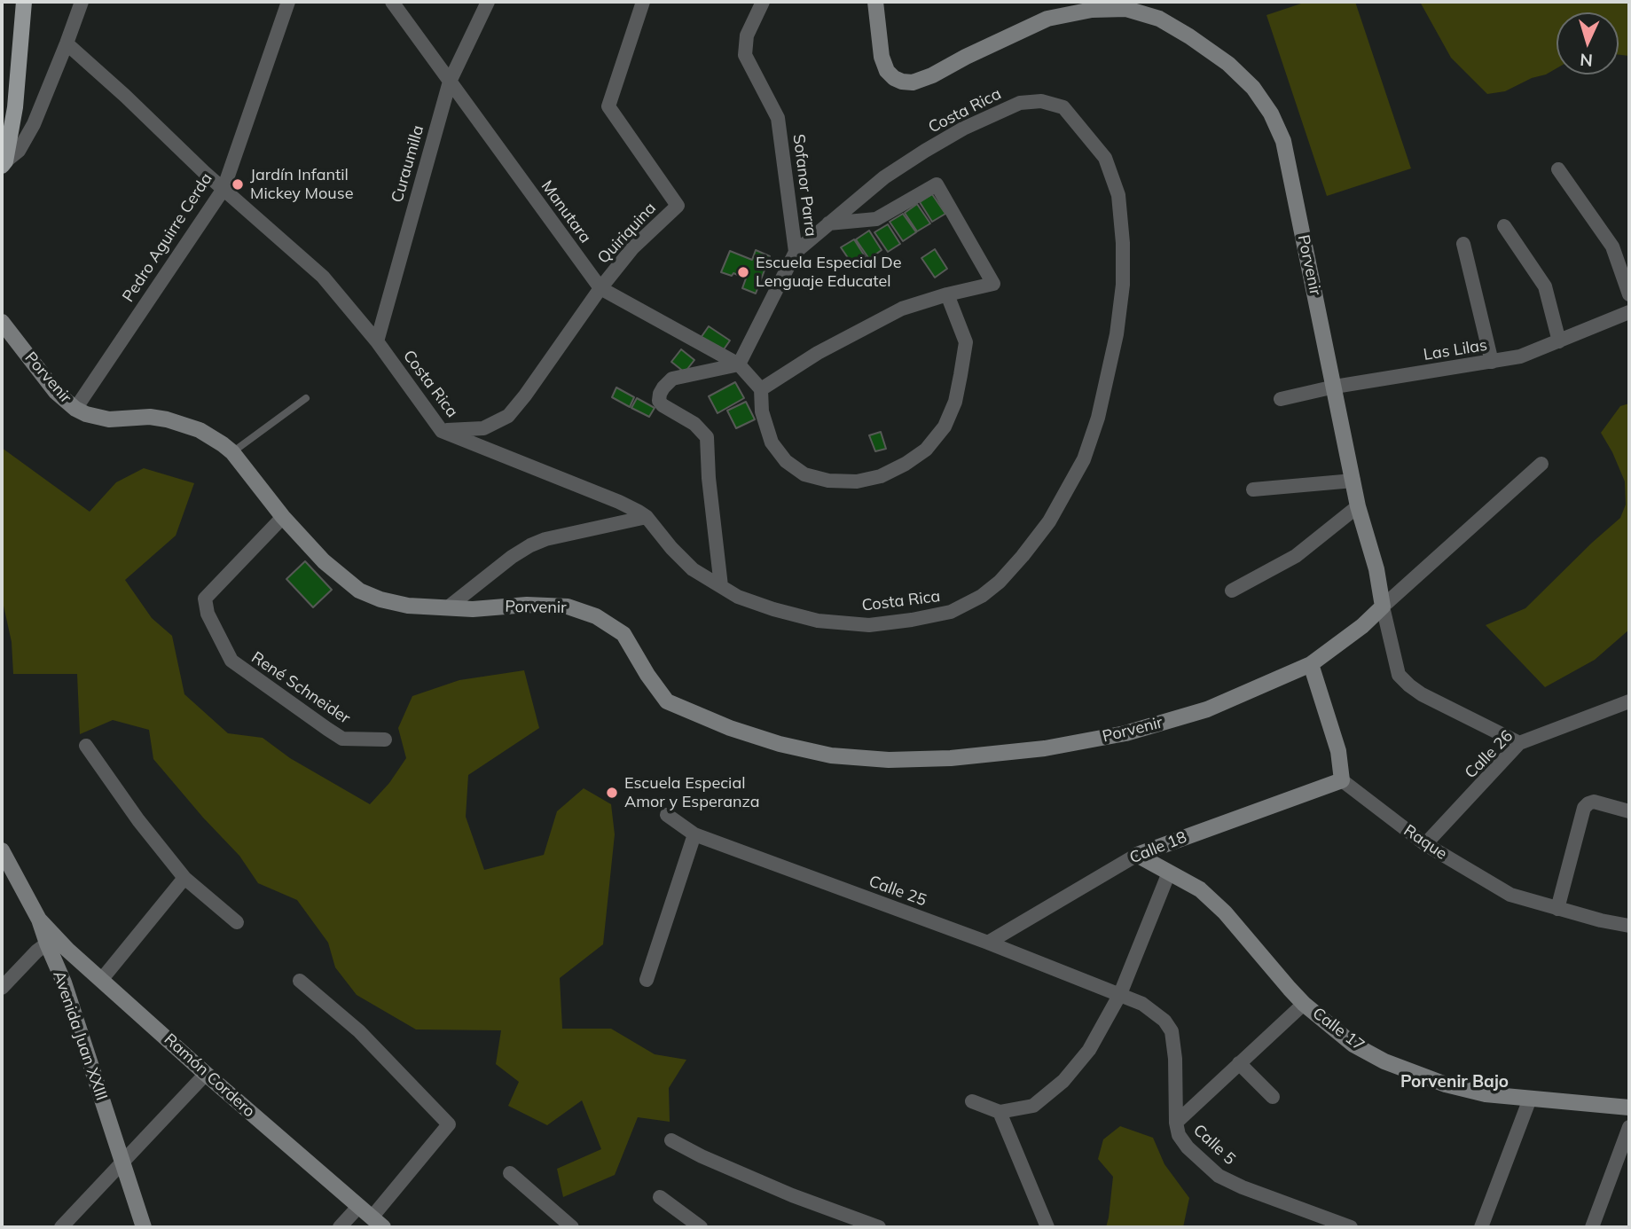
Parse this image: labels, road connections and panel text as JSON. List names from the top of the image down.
{
  "streets": {
    "street": [
      "Costa Rica",
      "Curaumilla",
      "Sofanor Parra",
      "Manutara",
      "Quiriquina",
      "Pedro Aguirre Cerda",
      "Porvenir",
      "Las Lilas",
      "René Schneider",
      "Calle 26",
      "Raque",
      "Calle 18",
      "Calle 25",
      "Calle 17",
      "Avenida Juan XXIII",
      "Ramón Cordero",
      "Calle 5"
    ]
  },
  "crossings": [
    ["Costa Rica", "Curaumilla"],
    ["Costa Rica", "Sofanor Parra"],
    ["Costa Rica", "Quiriquina"],
    ["Costa Rica", "Pedro Aguirre Cerda"],
    ["Curaumilla", "Manutara"],
    ["Sofanor Parra", "Manutara"],
    ["Manutara", "Quiriquina"],
    ["Pedro Aguirre Cerda", "Porvenir"],
    ["Porvenir", "Las Lilas"],
    ["Porvenir", "René Schneider"],
    ["Calle 26", "Raque"],
    ["Raque", "Calle 18"],
    ["Calle 18", "Calle 25"],
    ["Calle 18", "Calle 17"],
    ["Calle 25", "Calle 5"],
    ["Avenida Juan XXIII", "Ramón Cordero"]
  ],
  "districts": ["Porvenir Bajo"],
  "places": ["Jardín Infantil Mickey Mouse", "Escuela Especial De Lenguaje Educatel", "Escuela Especial Amor y Esperanza"],
  "north": "bottom"
}
